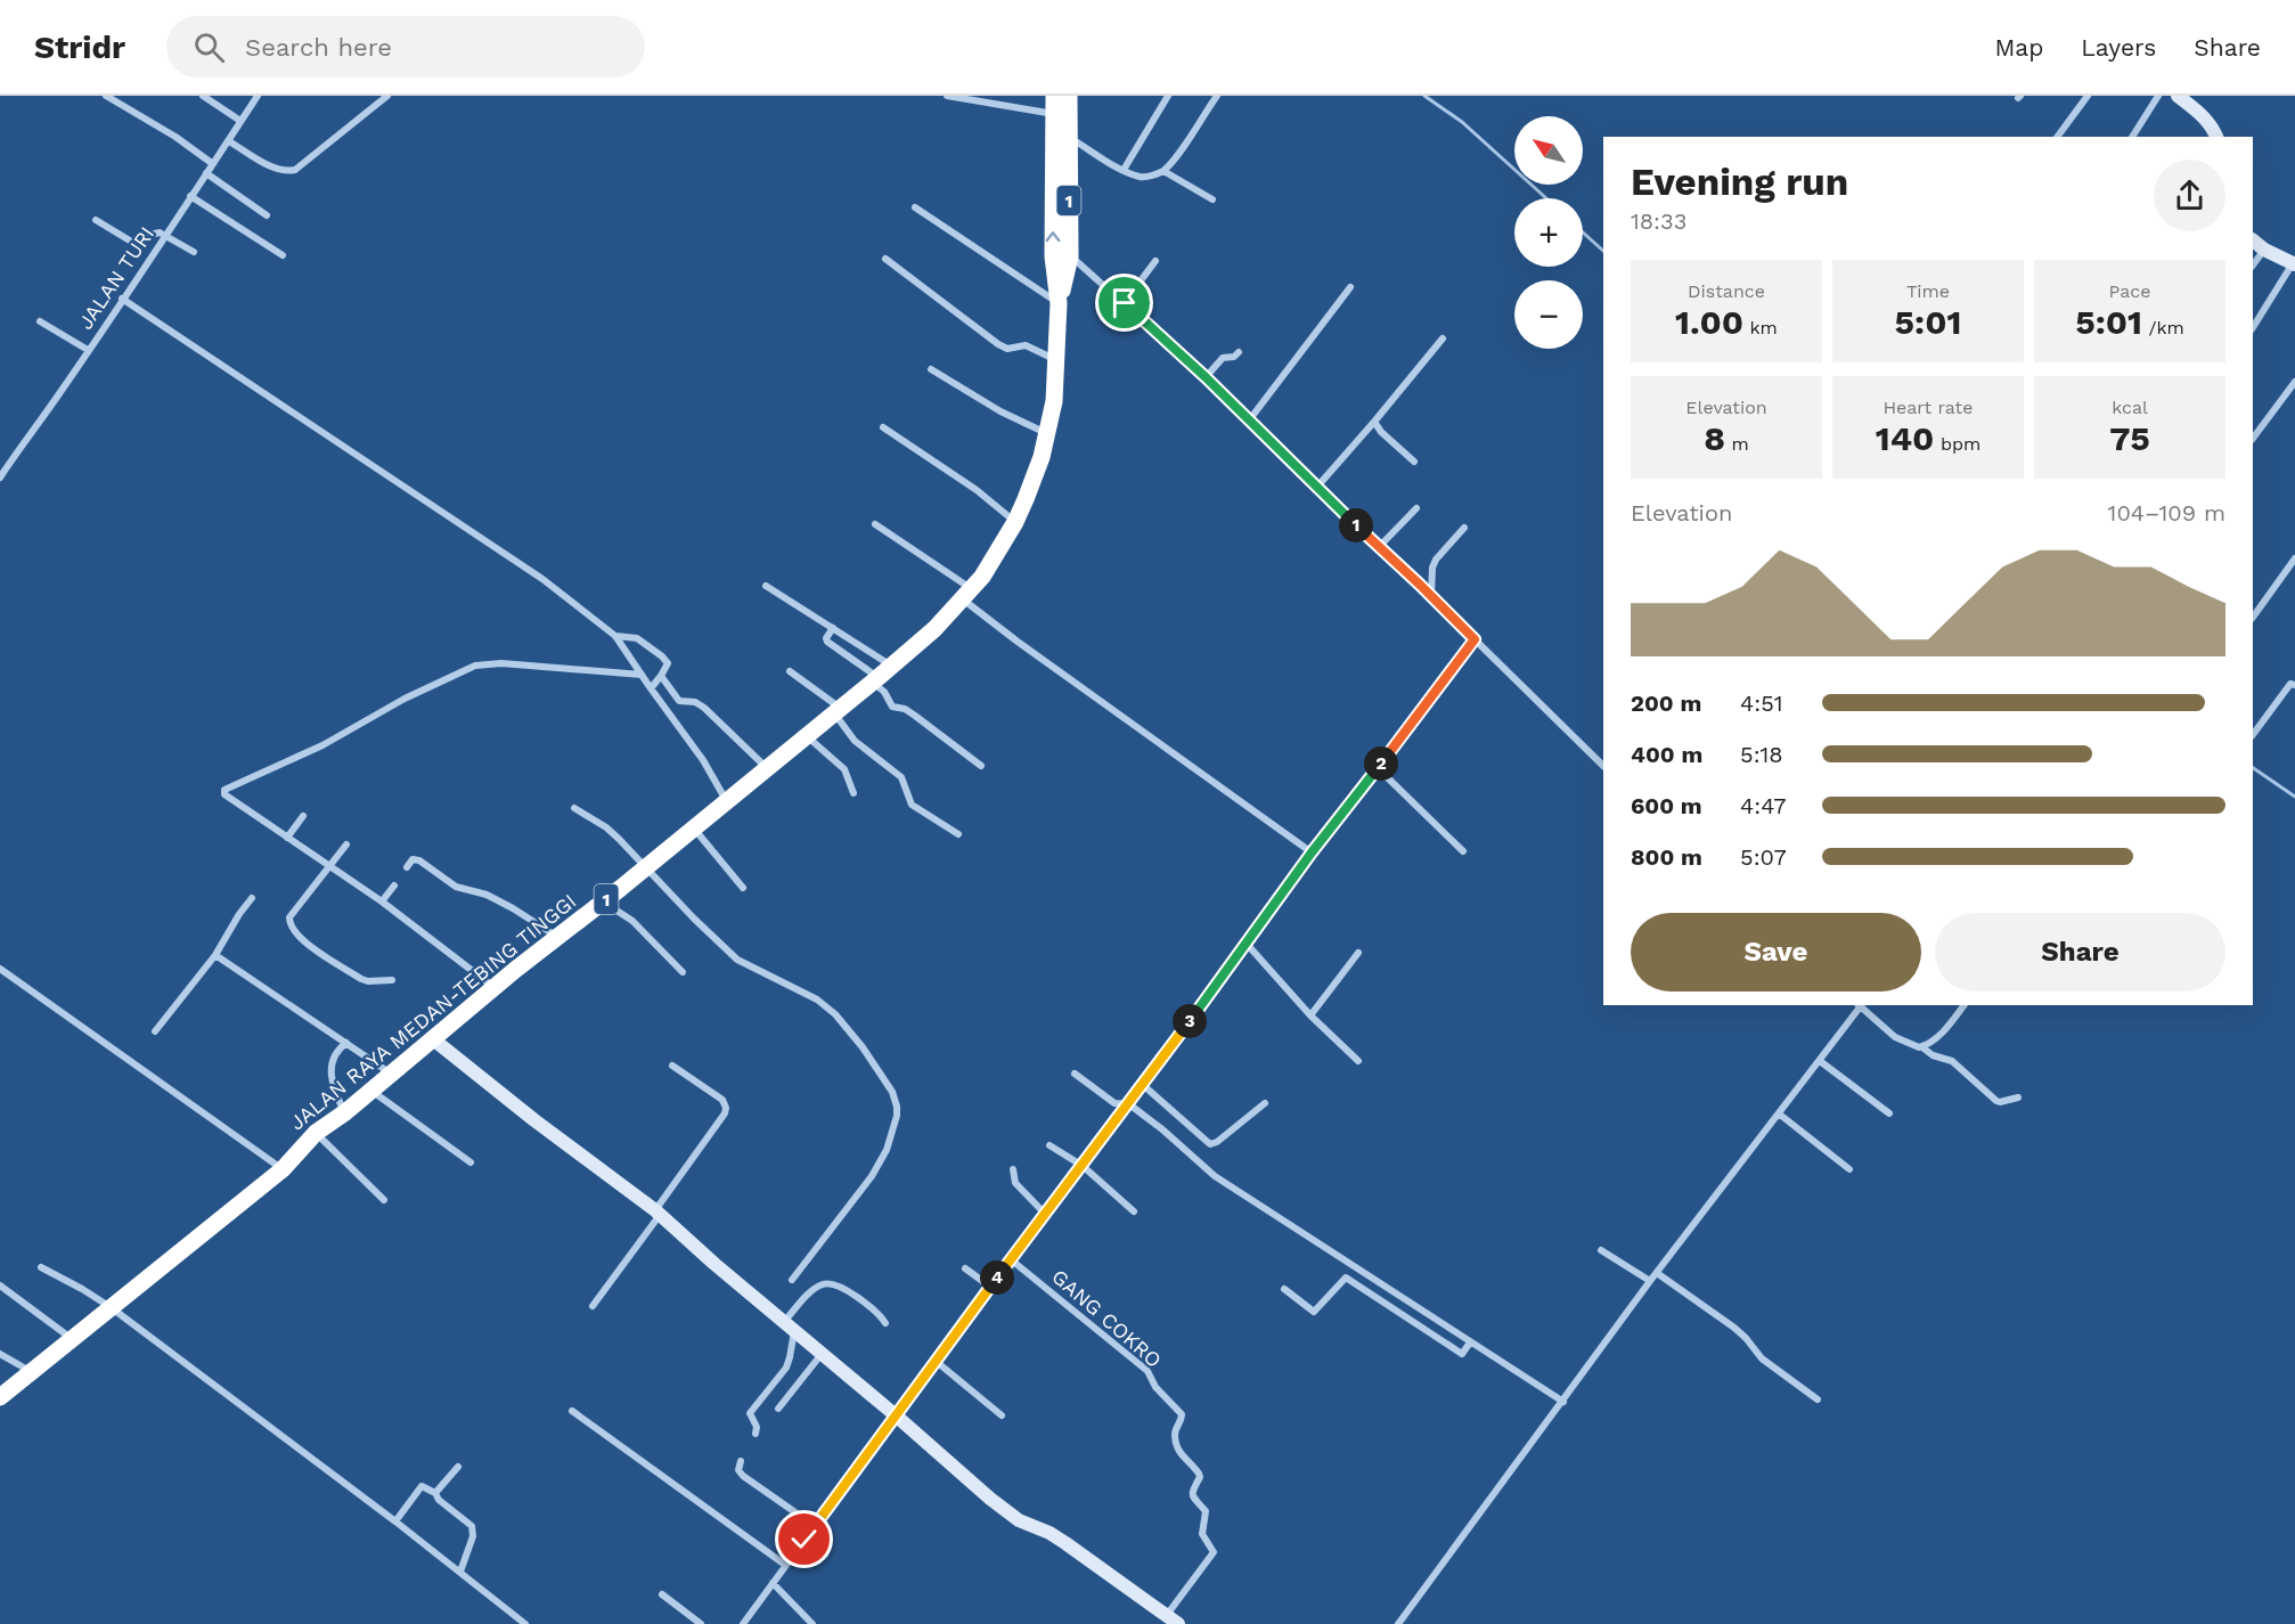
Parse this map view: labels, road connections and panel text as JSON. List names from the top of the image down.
{
  "streets": {
    "highway": ["1", "JALAN RAYA MEDAN-TEBING TINGGI"],
    "street": ["JALAN TURI", "GANG COKRO"]
  },
  "north": "top left",
  "page": {
    "header": "Stridr",
    "search": "Search here",
    "nav": ["Map", "Layers", "Share"],
    "map_buttons": ["+", "−"],
    "heading": ["Evening run", "18:33"],
    "stats": [
      ["Distance", "1.00 km"],
      ["Time", "5:01"],
      ["Pace", "5:01 /km"],
      ["Elevation", "8 m"],
      ["Heart rate", "140 bpm"],
      ["kcal", "75"]
    ],
    "chart": ["Elevation", "104–109 m"],
    "pins": [
      "1",
      "2",
      "3",
      "4"
    ],
    "list": [
      {
        "name": "200 m",
        "note": "4:51"
      },
      {
        "name": "400 m",
        "note": "5:18"
      },
      {
        "name": "600 m",
        "note": "4:47"
      },
      {
        "name": "800 m",
        "note": "5:07"
      }
    ],
    "buttons": ["Save", "Share"]
  }
}
